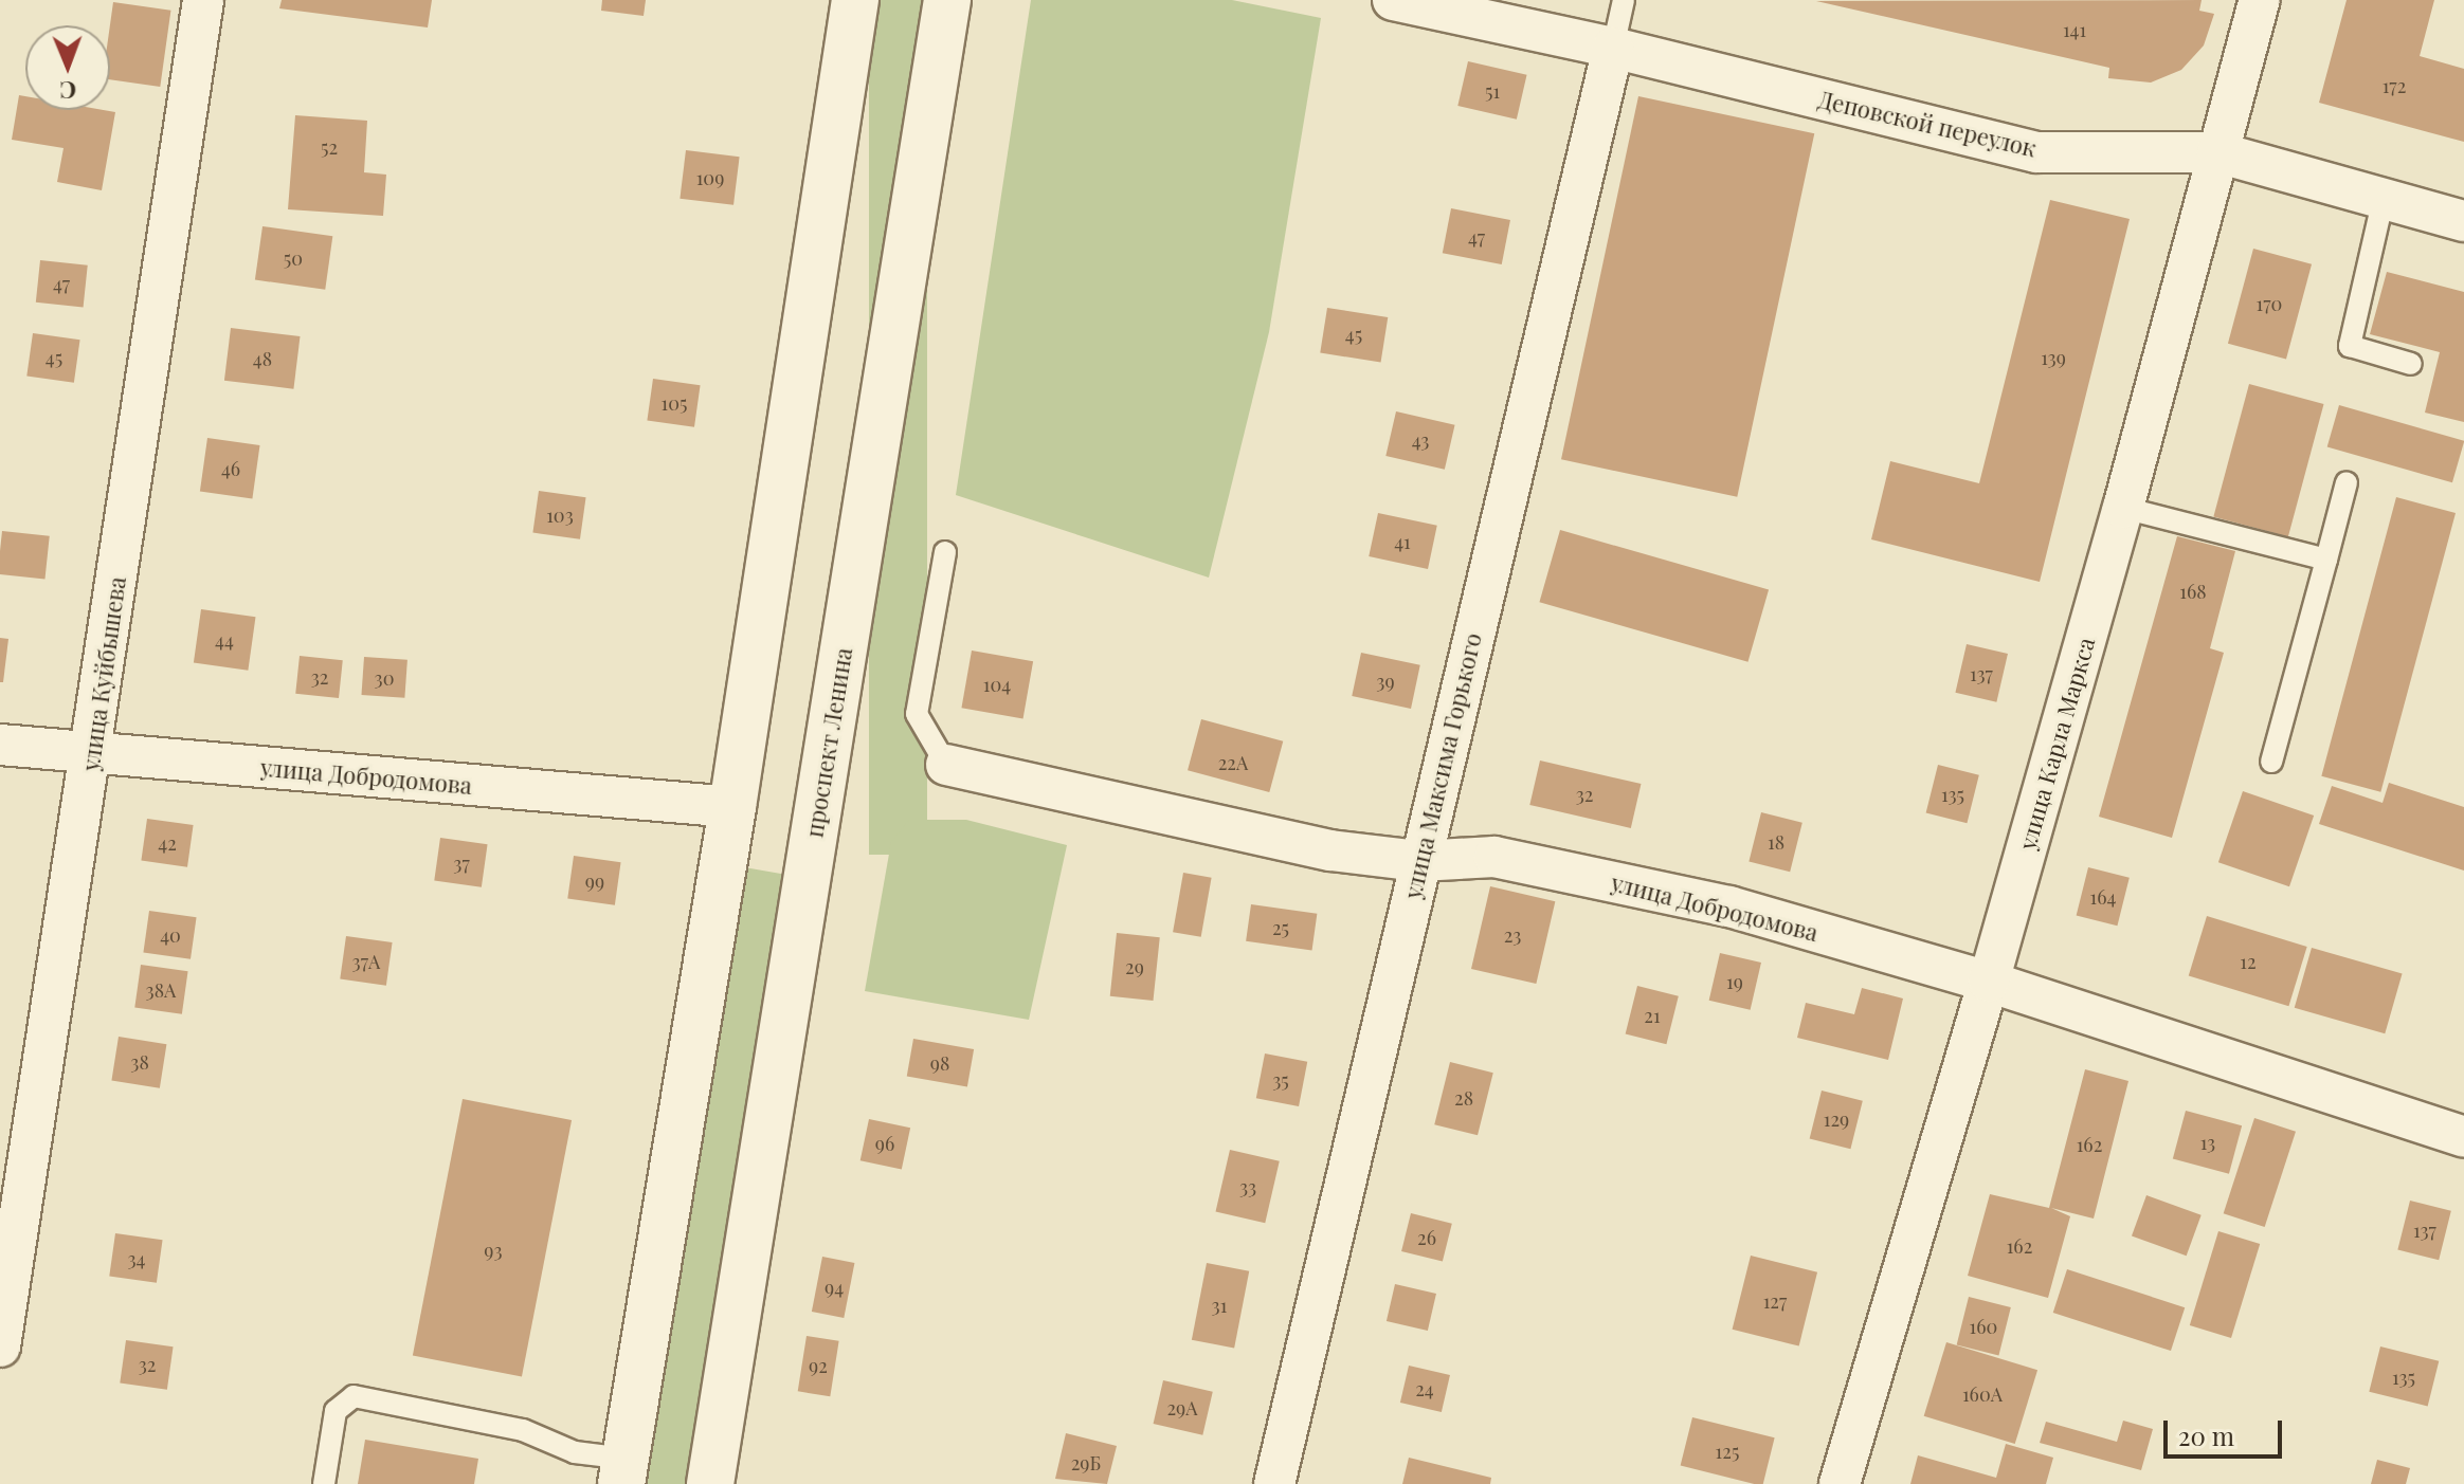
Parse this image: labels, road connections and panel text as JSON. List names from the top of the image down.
{
  "streets": {
    "main road": ["проспект Ленина"],
    "street": [
      "Деповской переулок",
      "улица Куйбышева",
      "улица Карла Маркса",
      "улица Максима Горького",
      "улица Добродомова"
    ]
  },
  "crossings": [
    ["Деповской переулок", "улица Карла Маркса"],
    ["Деповской переулок", "улица Максима Горького"],
    ["улица Куйбышева", "улица Добродомова"],
    ["улица Карла Маркса", "улица Добродомова"],
    ["улица Максима Горького", "улица Добродомова"]
  ],
  "house_numbers": [
    "141",
    "172",
    "51",
    "52",
    "109",
    "47",
    "50",
    "47",
    "170",
    "45",
    "45",
    "139",
    "48",
    "105",
    "43",
    "46",
    "103",
    "41",
    "168",
    "44",
    "137",
    "32",
    "30",
    "39",
    "104",
    "22А",
    "32",
    "135",
    "18",
    "42",
    "37",
    "99",
    "164",
    "25",
    "40",
    "23",
    "37А",
    "12",
    "29",
    "19",
    "38А",
    "21",
    "38",
    "98",
    "35",
    "28",
    "129",
    "13",
    "96",
    "162",
    "33",
    "137",
    "26",
    "162",
    "93",
    "34",
    "94",
    "127",
    "31",
    "160",
    "32",
    "92",
    "135",
    "24",
    "160А",
    "29А",
    "125",
    "29Б"
  ],
  "scale_bar": "20 m",
  "north": "bottom"
}
